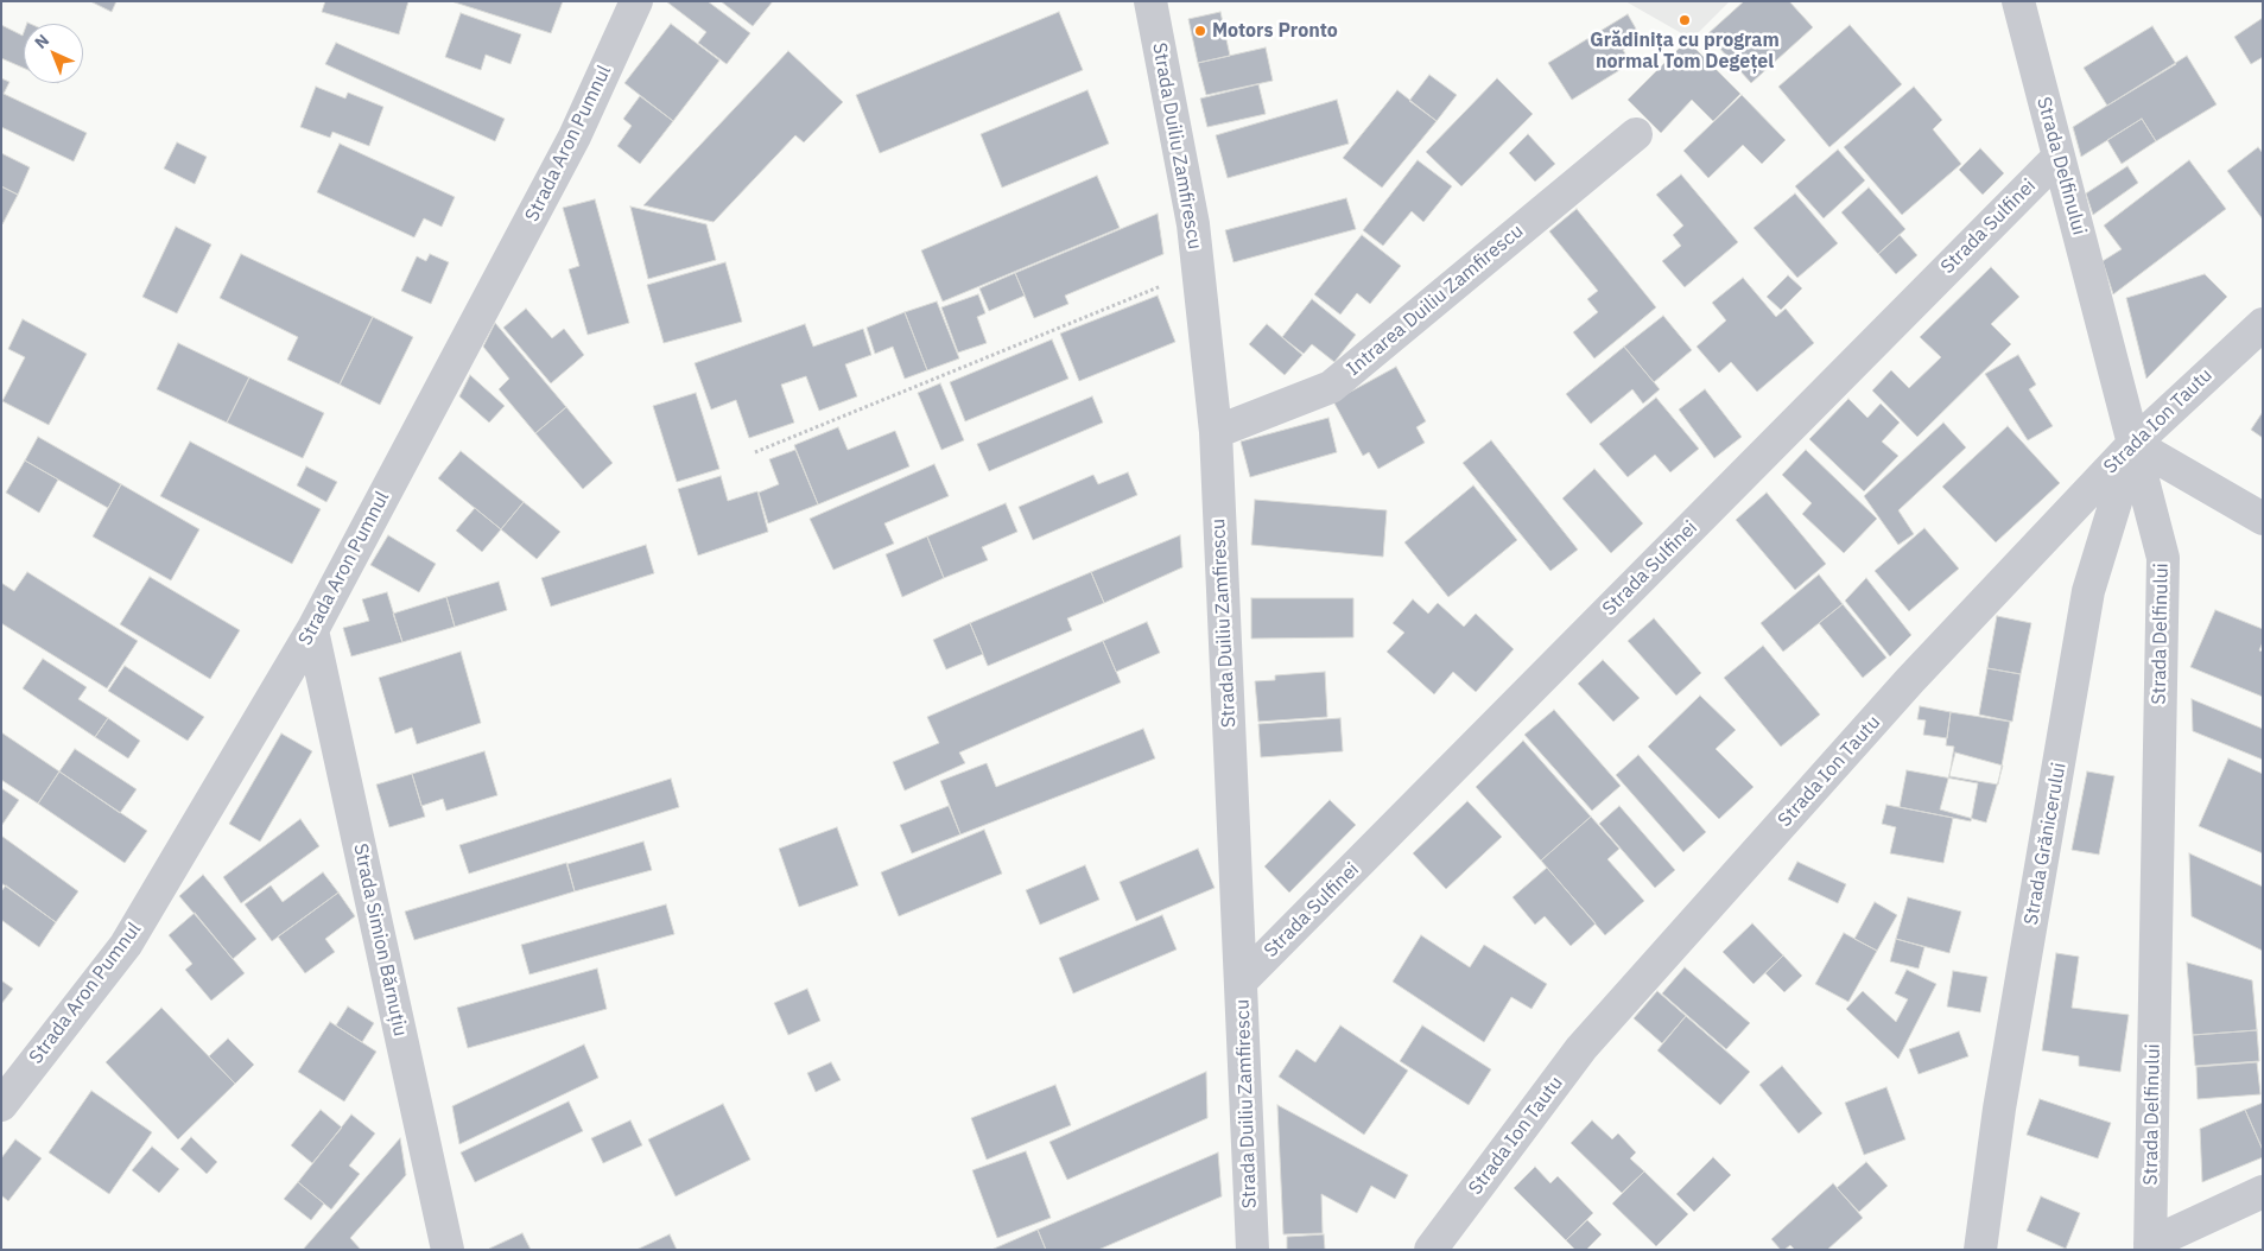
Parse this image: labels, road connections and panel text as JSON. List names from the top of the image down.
{
  "streets": {
    "street": [
      "Strada Aron Pumnul",
      "Strada Duiliu Zamfirescu",
      "Strada Delfinului",
      "Strada Sulfinei",
      "Intrarea Duiliu Zamfirescu",
      "Strada Ion Tautu",
      "Strada Grănicerului",
      "Strada Simion Bărnuțiu"
    ]
  },
  "crossings": [
    ["Strada Aron Pumnul", "Strada Simion Bărnuțiu"],
    ["Strada Duiliu Zamfirescu", "Strada Sulfinei"],
    ["Strada Duiliu Zamfirescu", "Intrarea Duiliu Zamfirescu"],
    ["Strada Delfinului", "Strada Sulfinei"],
    ["Strada Delfinului", "Strada Ion Tautu"],
    ["Strada Delfinului", "Strada Grănicerului"],
    ["Strada Ion Tautu", "Strada Grănicerului"]
  ],
  "places": ["Grădinița cu program normal Tom Degețel", "Motors Pronto"],
  "north": "top left"
}
